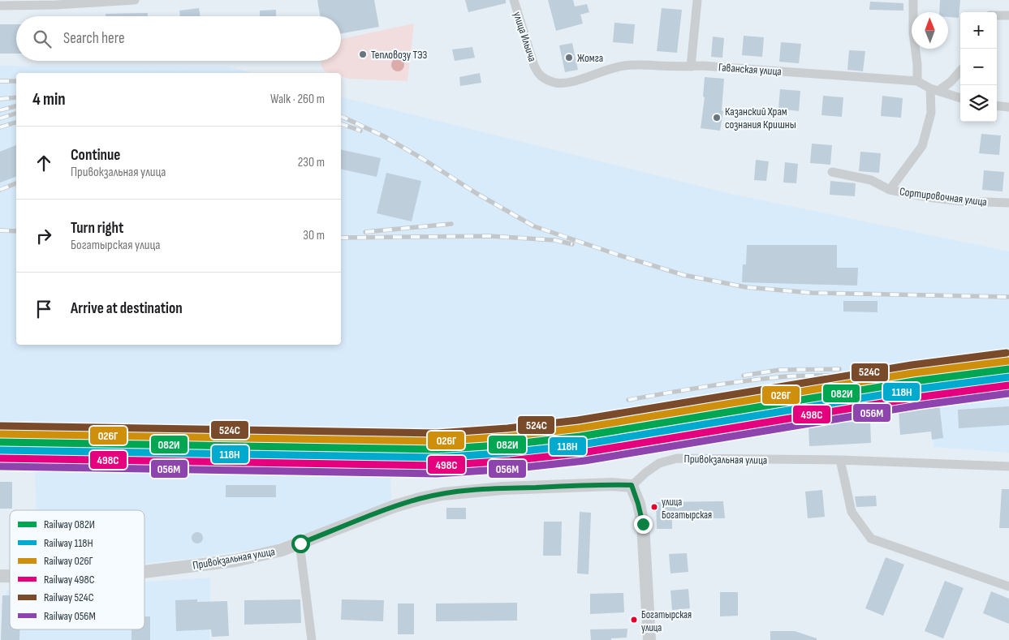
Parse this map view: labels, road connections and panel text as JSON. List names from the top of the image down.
{
  "streets": {
    "main road": ["Привокзальная улица"],
    "street": ["улица Ильича", "Гаванская улица", "Сортировочная улица"]
  },
  "crossings": [
    ["улица Ильича", "Гаванская улица"]
  ],
  "places": [
    "Тепловозу ТЭ3",
    "Жомга",
    "Казанский Храм сознания Кришны",
    "улица Богатырская",
    "Богатырская улица"
  ],
  "lines": [
    "rail line 524С",
    "rail line 026Г",
    "rail line 082И",
    "rail line 118Н",
    "rail line 498С",
    "rail line 056М"
  ],
  "legend": [
    "Railway 082И",
    "Railway 118Н",
    "Railway 026Г",
    "Railway 498С",
    "Railway 524С",
    "Railway 056М"
  ],
  "north": "top",
  "page": {
    "map_buttons": ["+", "−"],
    "search": "Search here",
    "heading": ["4 min", "Walk · 260 m"],
    "list": [
      ["Continue", "Привокзальная улица", "230 m"],
      ["Turn right", "Богатырская улица", "30 m"],
      "Arrive at destination"
    ]
  }
}
